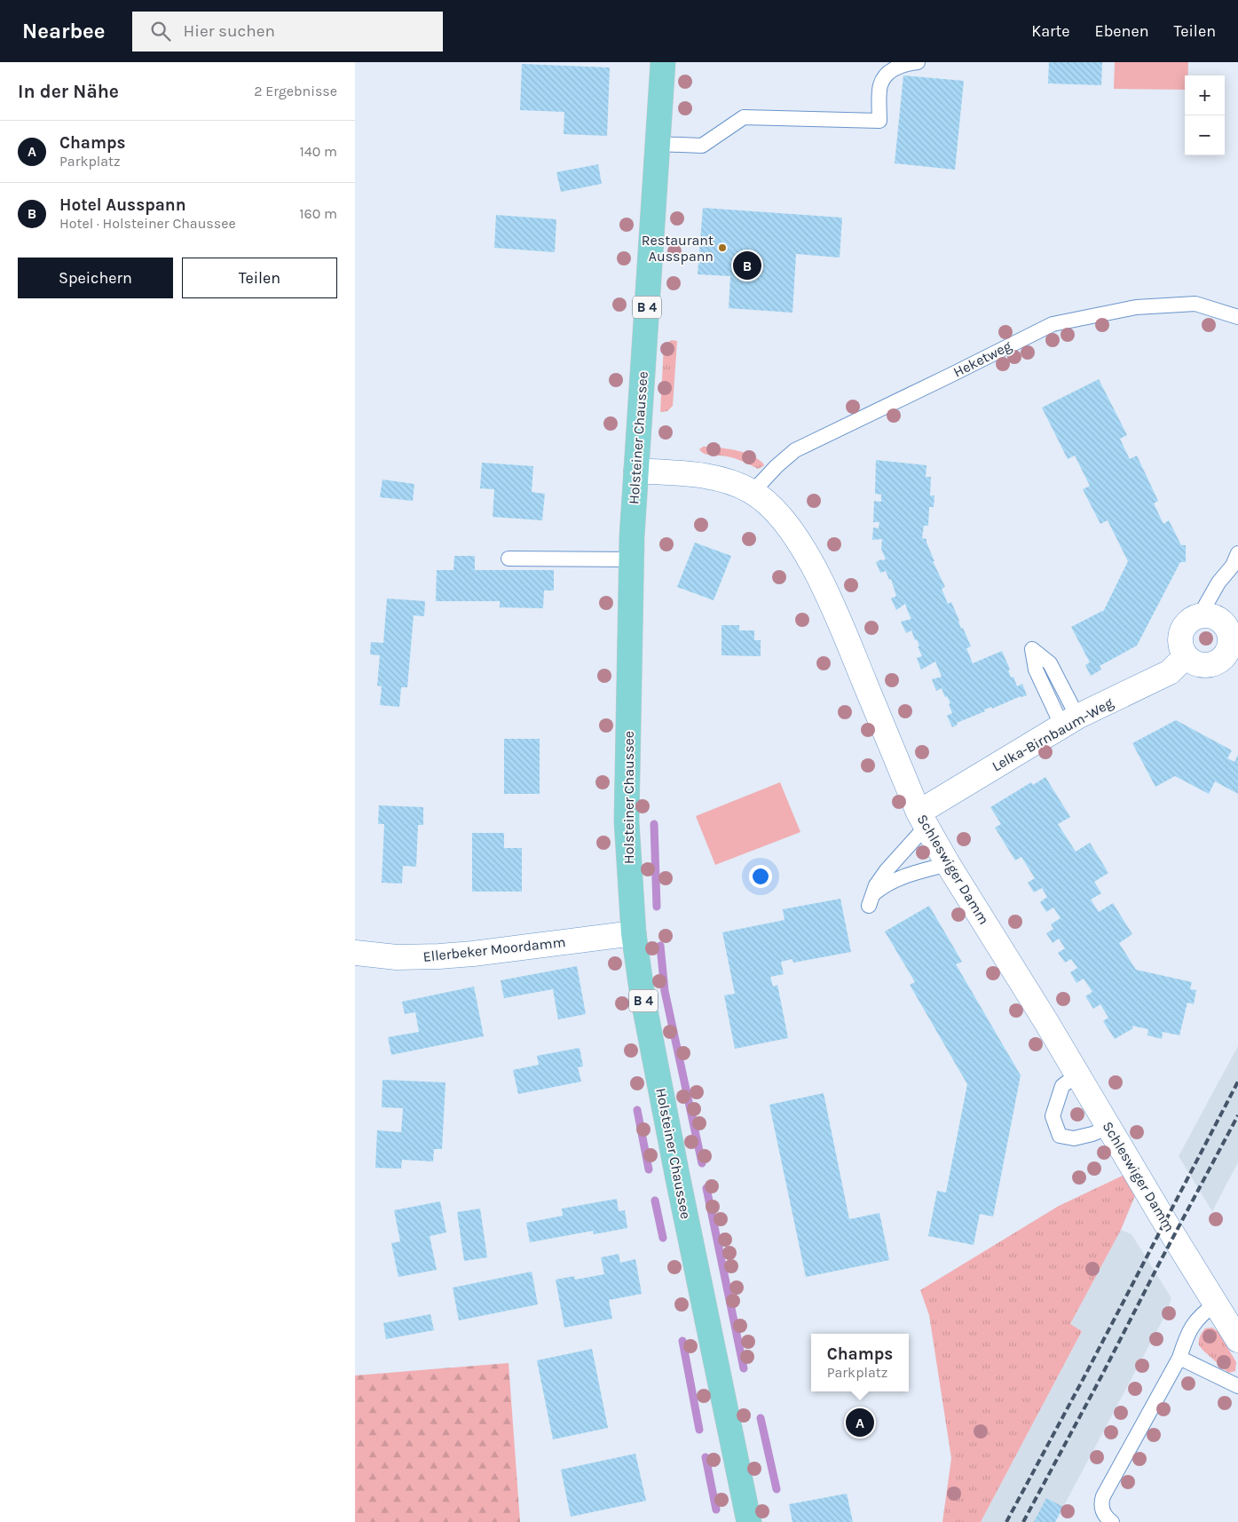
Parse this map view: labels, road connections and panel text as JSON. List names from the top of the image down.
{
  "streets": {
    "main road": ["B 4", "Holsteiner Chaussee"],
    "street": ["Lelka-Birnbaum-Weg", "Schleswiger Damm", "Ellerbeker Moordamm"],
    "lane": ["Heketweg"]
  },
  "crossings": [
    ["Heketweg", "Schleswiger Damm"],
    ["Holsteiner Chaussee", "Schleswiger Damm"],
    ["Holsteiner Chaussee", "Ellerbeker Moordamm"],
    ["Lelka-Birnbaum-Weg", "Schleswiger Damm"]
  ],
  "places": ["Restaurant Ausspann"],
  "page": {
    "header": "Nearbee",
    "search": "Hier suchen",
    "nav": ["Karte", "Ebenen", "Teilen"],
    "heading": ["In der Nähe", "2 Ergebnisse"],
    "map_buttons": ["+", "−"],
    "list": [
      {
        "mark": "A",
        "name": "Champs",
        "note": "Parkplatz",
        "value": "140 m"
      },
      {
        "mark": "B",
        "name": "Hotel Ausspann",
        "note": "Hotel · Holsteiner Chaussee",
        "value": "160 m"
      }
    ],
    "buttons": ["Speichern", "Teilen"],
    "pins": ["B", "A"],
    "popup": ["Champs", "Parkplatz"]
  }
}
